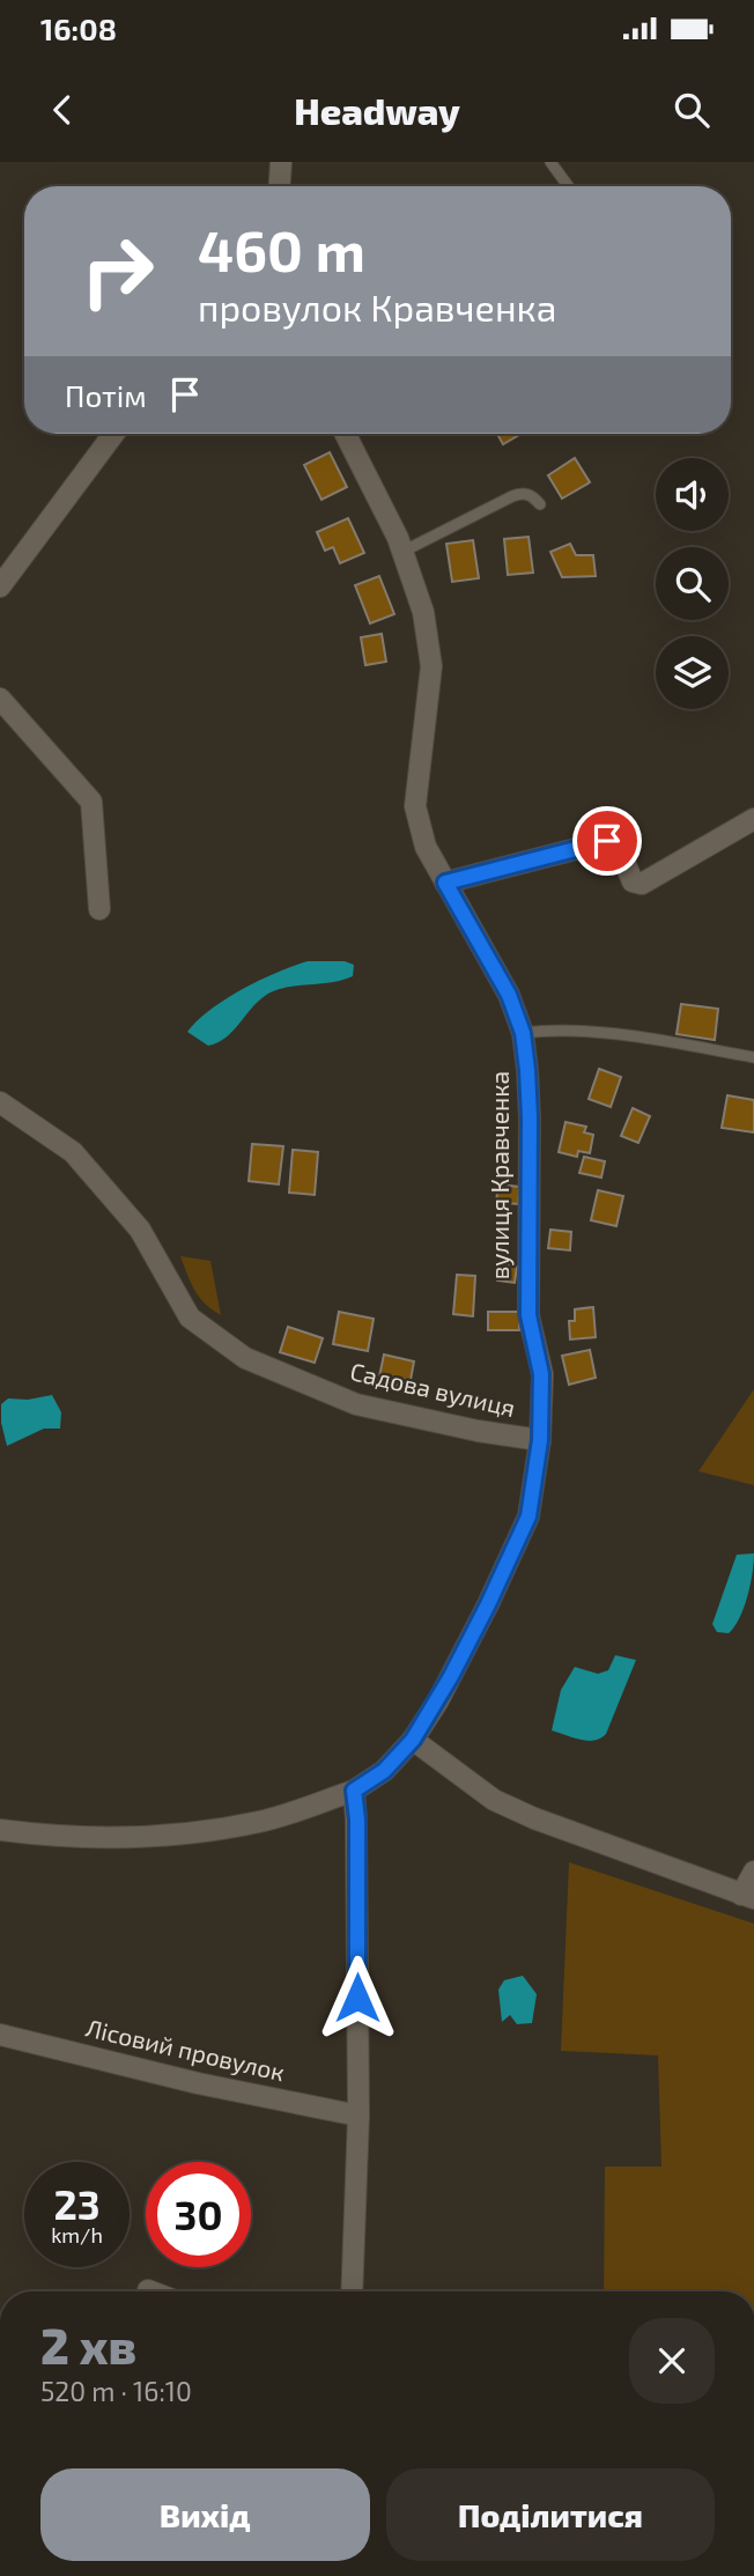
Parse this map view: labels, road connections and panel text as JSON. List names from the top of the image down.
{
  "streets": {
    "street": ["вулиця Кравченка", "Садова вулиця", "Лісовий провулок"]
  },
  "crossings": [
    ["вулиця Кравченка", "Садова вулиця"]
  ],
  "page": {
    "status": "16:08",
    "header": "Headway",
    "turn": ["460 m", "провулок Кравченка"],
    "then": "Потім",
    "speed": "23 km/h",
    "limit": "30",
    "heading": ["2 хв", "520 m · 16:10"],
    "buttons": ["Вихід", "Поділитися"]
  }
}
